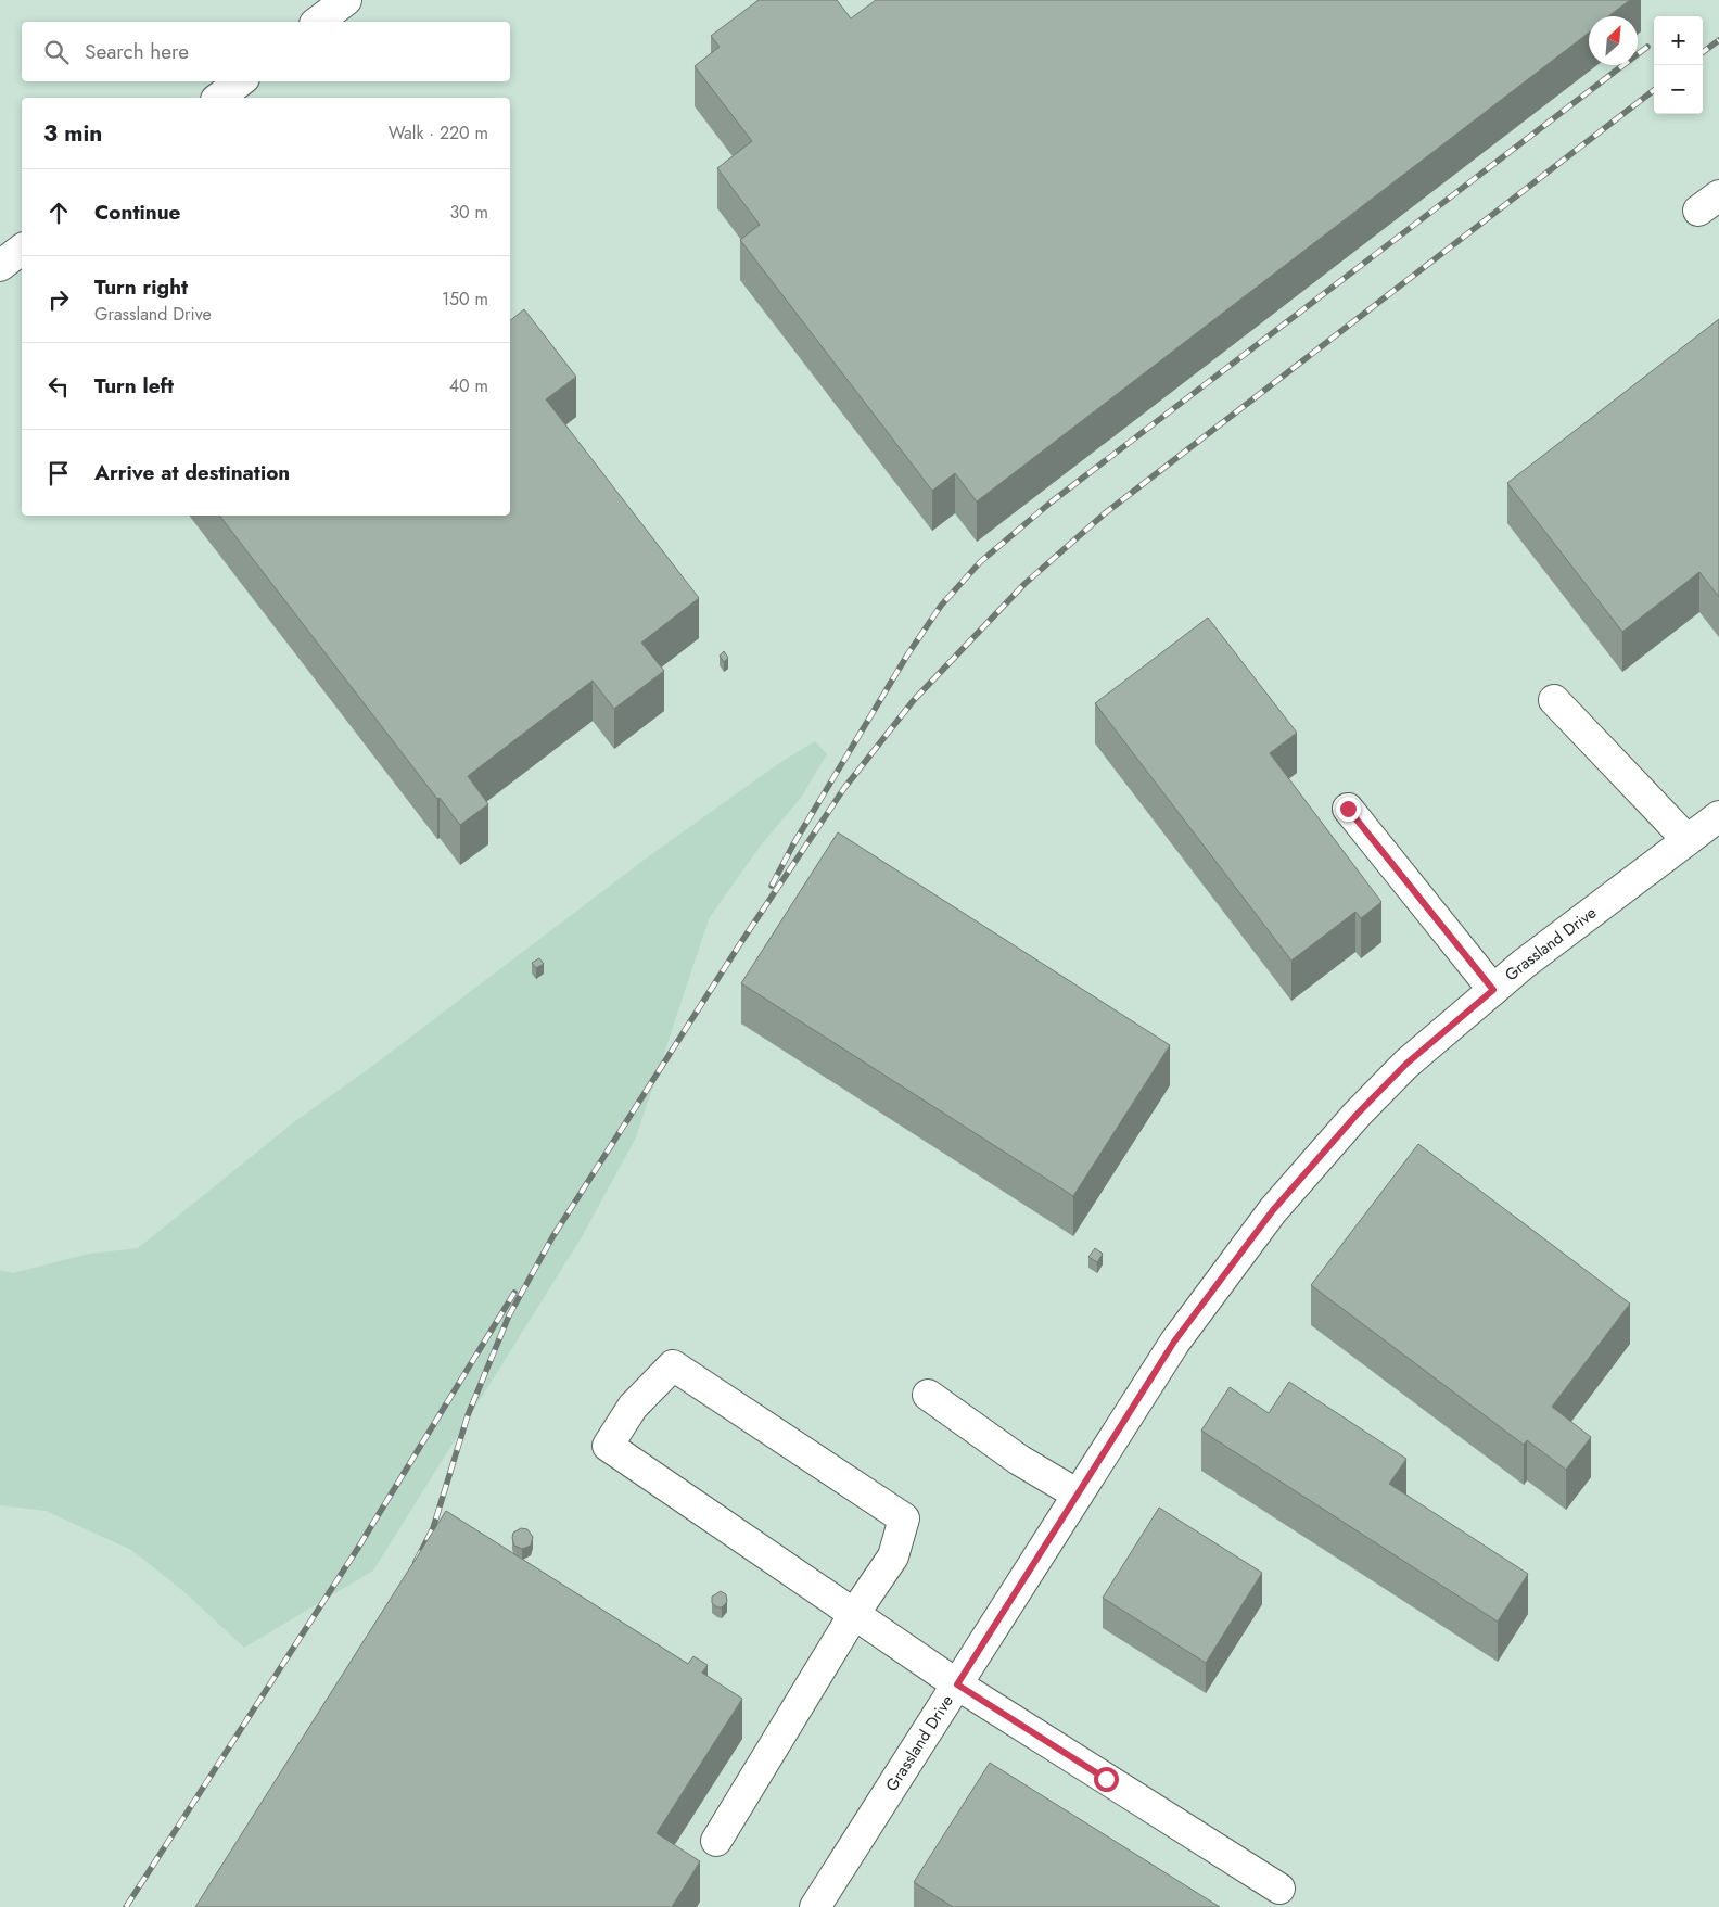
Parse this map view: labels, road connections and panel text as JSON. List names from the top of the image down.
{
  "streets": {
    "street": ["Grassland Drive"]
  },
  "north": "top right",
  "page": {
    "map_buttons": ["+", "−"],
    "search": "Search here",
    "heading": ["3 min", "Walk · 220 m"],
    "list": [
      ["Continue", "30 m"],
      ["Turn right", "Grassland Drive", "150 m"],
      ["Turn left", "40 m"],
      "Arrive at destination"
    ]
  }
}
